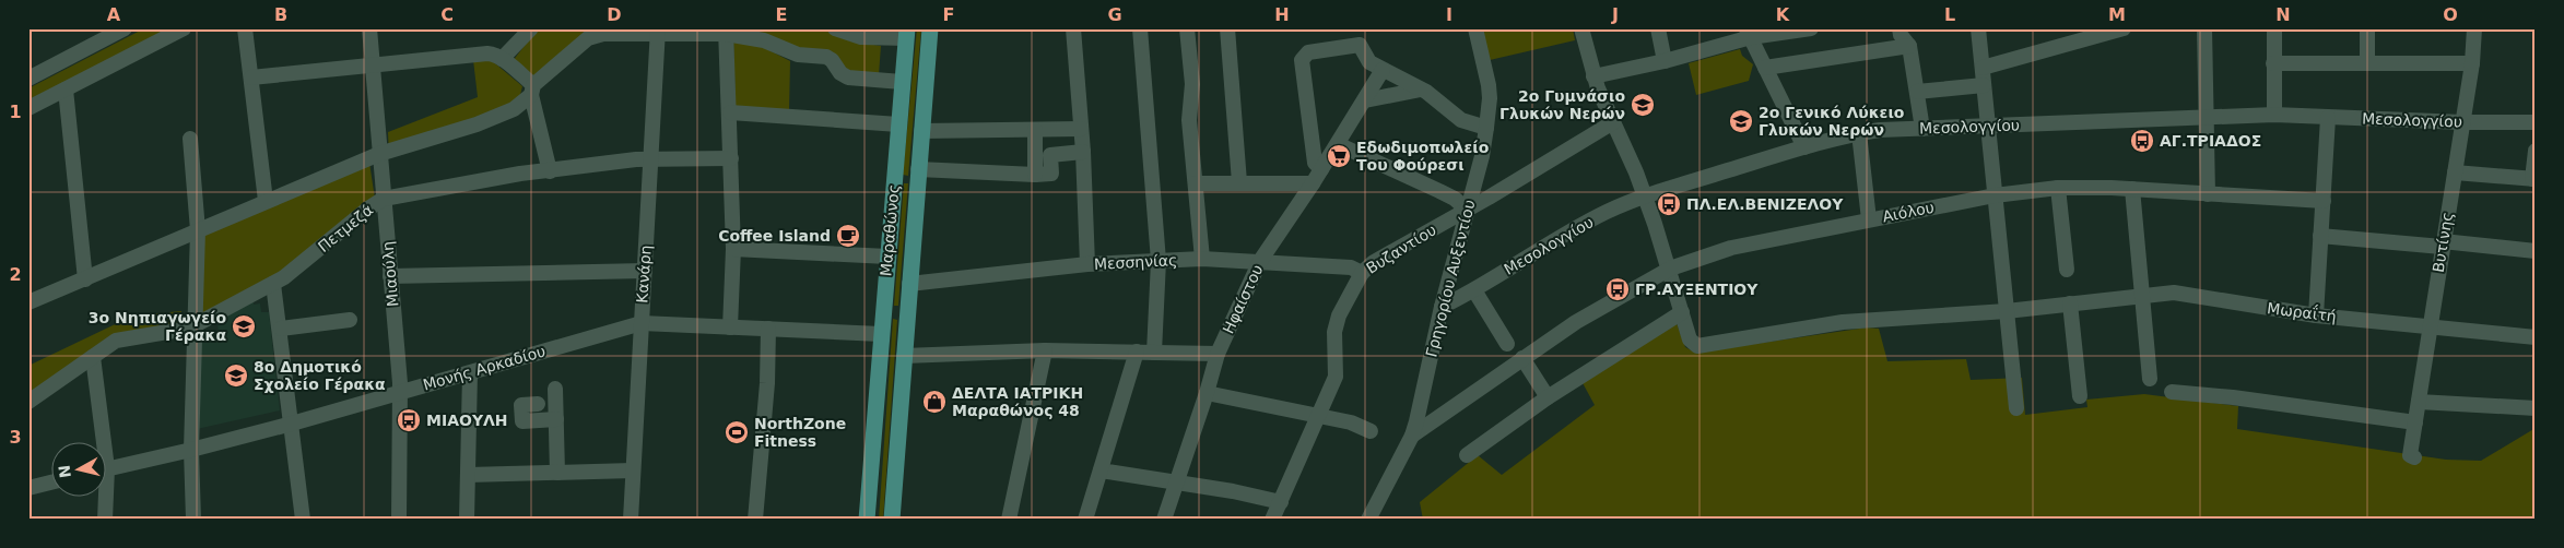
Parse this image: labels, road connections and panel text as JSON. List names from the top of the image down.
{
  "streets": {
    "main road": ["Μαραθώνος"],
    "street": [
      "Μεσολογγίου",
      "Αιόλου",
      "Πετμεζά",
      "Βυτίνης",
      "Βυζαντίου",
      "Μεσσηνίας",
      "Μιαούλη",
      "Κανάρη",
      "Γρηγορίου Αυξεντίου",
      "Ηφαίστου",
      "Μωραΐτή",
      "Μονής Αρκαδίου"
    ]
  },
  "crossings": [
    ["Μεσολογγίου", "Βυτίνης"],
    ["Μεσολογγίου", "Γρηγορίου Αυξεντίου"],
    ["Αιόλου", "Γρηγορίου Αυξεντίου"],
    ["Πετμεζά", "Μιαούλη"],
    ["Πετμεζά", "Κανάρη"],
    ["Μαραθώνος", "Μεσσηνίας"],
    ["Μαραθώνος", "Μονής Αρκαδίου"],
    ["Βυτίνης", "Μωραΐτή"],
    ["Βυζαντίου", "Μεσσηνίας"],
    ["Βυζαντίου", "Γρηγορίου Αυξεντίου"],
    ["Μεσσηνίας", "Ηφαίστου"],
    ["Μιαούλη", "Μονής Αρκαδίου"],
    ["Κανάρη", "Μονής Αρκαδίου"]
  ],
  "places": {
    "school or university": [
      "2ο Γυμνάσιο Γλυκών Νερών",
      "2ο Γενικό Λύκειο Γλυκών Νερών",
      "3ο Νηπιαγωγείο Γέρακα",
      "8ο Δημοτικό Σχολείο Γέρακα"
    ],
    "bus stop": [
      "ΑΓ.ΤΡΙΑΔΟΣ",
      "ΠΛ.ΕΛ.ΒΕΝΙΖΕΛΟΥ",
      "ΓΡ.ΑΥΞΕΝΤΙΟΥ",
      "ΜΙΑΟΥΛΗ"
    ],
    "supermarket": ["Εδωδιμοπωλείο Του Φούρεσι"],
    "cafe": ["Coffee Island"],
    "shop": ["ΔΕΛΤΑ ΙΑΤΡΙΚΗ Μαραθώνος 48"],
    "sports": ["NorthZone Fitness"]
  },
  "north": "left",
  "grid": {
    "columns": [
      "A",
      "B",
      "C",
      "D",
      "E",
      "F",
      "G",
      "H",
      "I",
      "J",
      "K",
      "L",
      "M",
      "N",
      "O"
    ],
    "rows": ["1", "2", "3"]
  }
}
